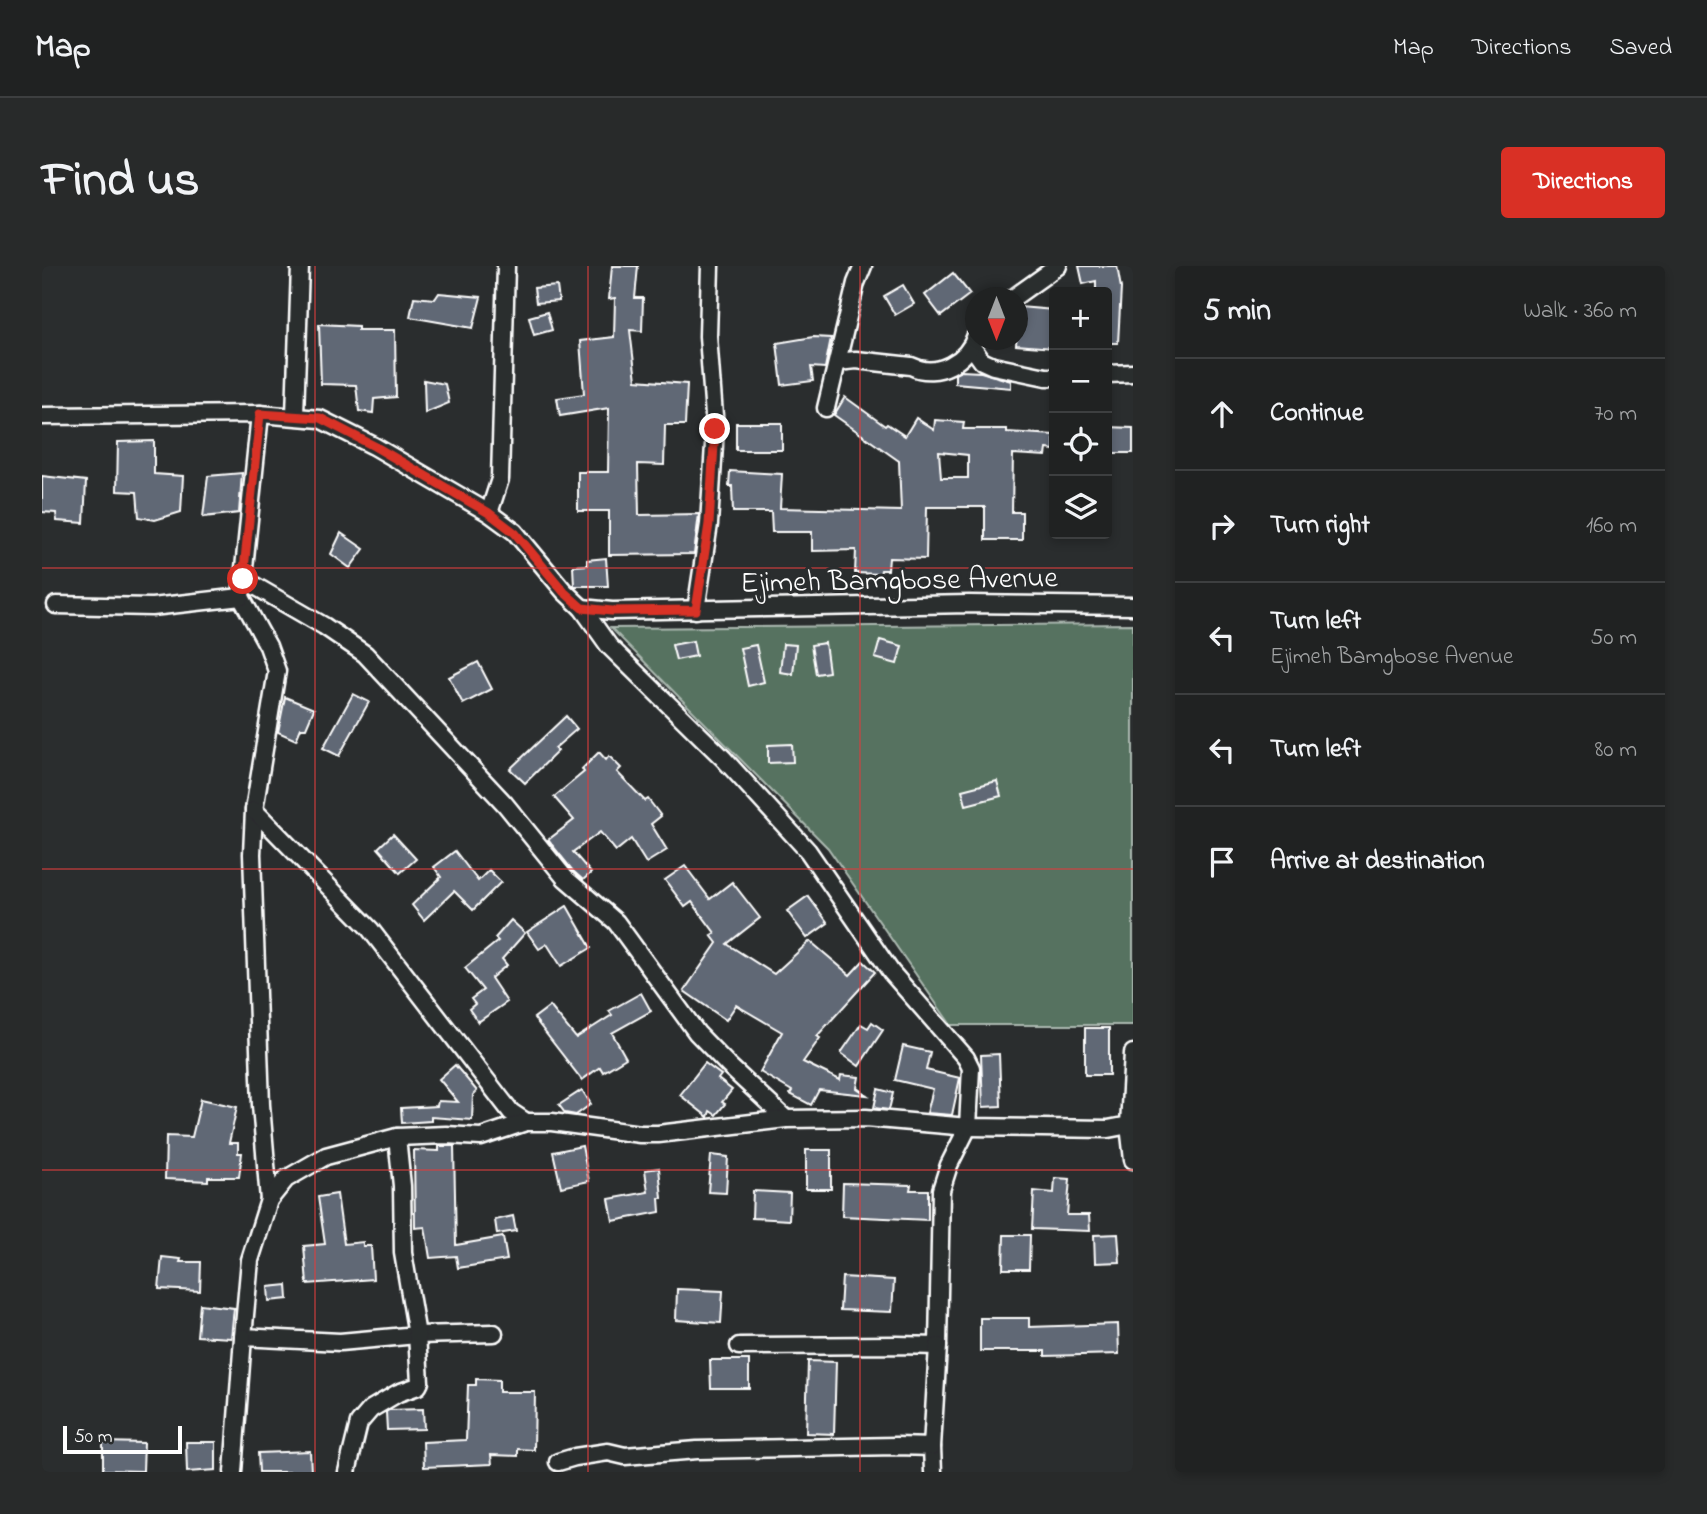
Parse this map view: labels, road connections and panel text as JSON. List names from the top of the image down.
{
  "streets": {
    "street": ["Ejimeh Bamgbose Avenue"]
  },
  "scale_bar": "50 m",
  "north": "bottom",
  "page": {
    "header": "Map",
    "nav": ["Map", "Directions", "Saved"],
    "title": "Find us",
    "buttons": "Directions",
    "heading": ["5 min", "Walk · 360 m"],
    "map_buttons": ["+", "−"],
    "list": [
      ["Continue", "70 m"],
      ["Turn right", "160 m"],
      ["Turn left", "Ejimeh Bamgbose Avenue", "50 m"],
      ["Turn left", "80 m"],
      "Arrive at destination"
    ],
    "scale": "50 m"
  }
}
